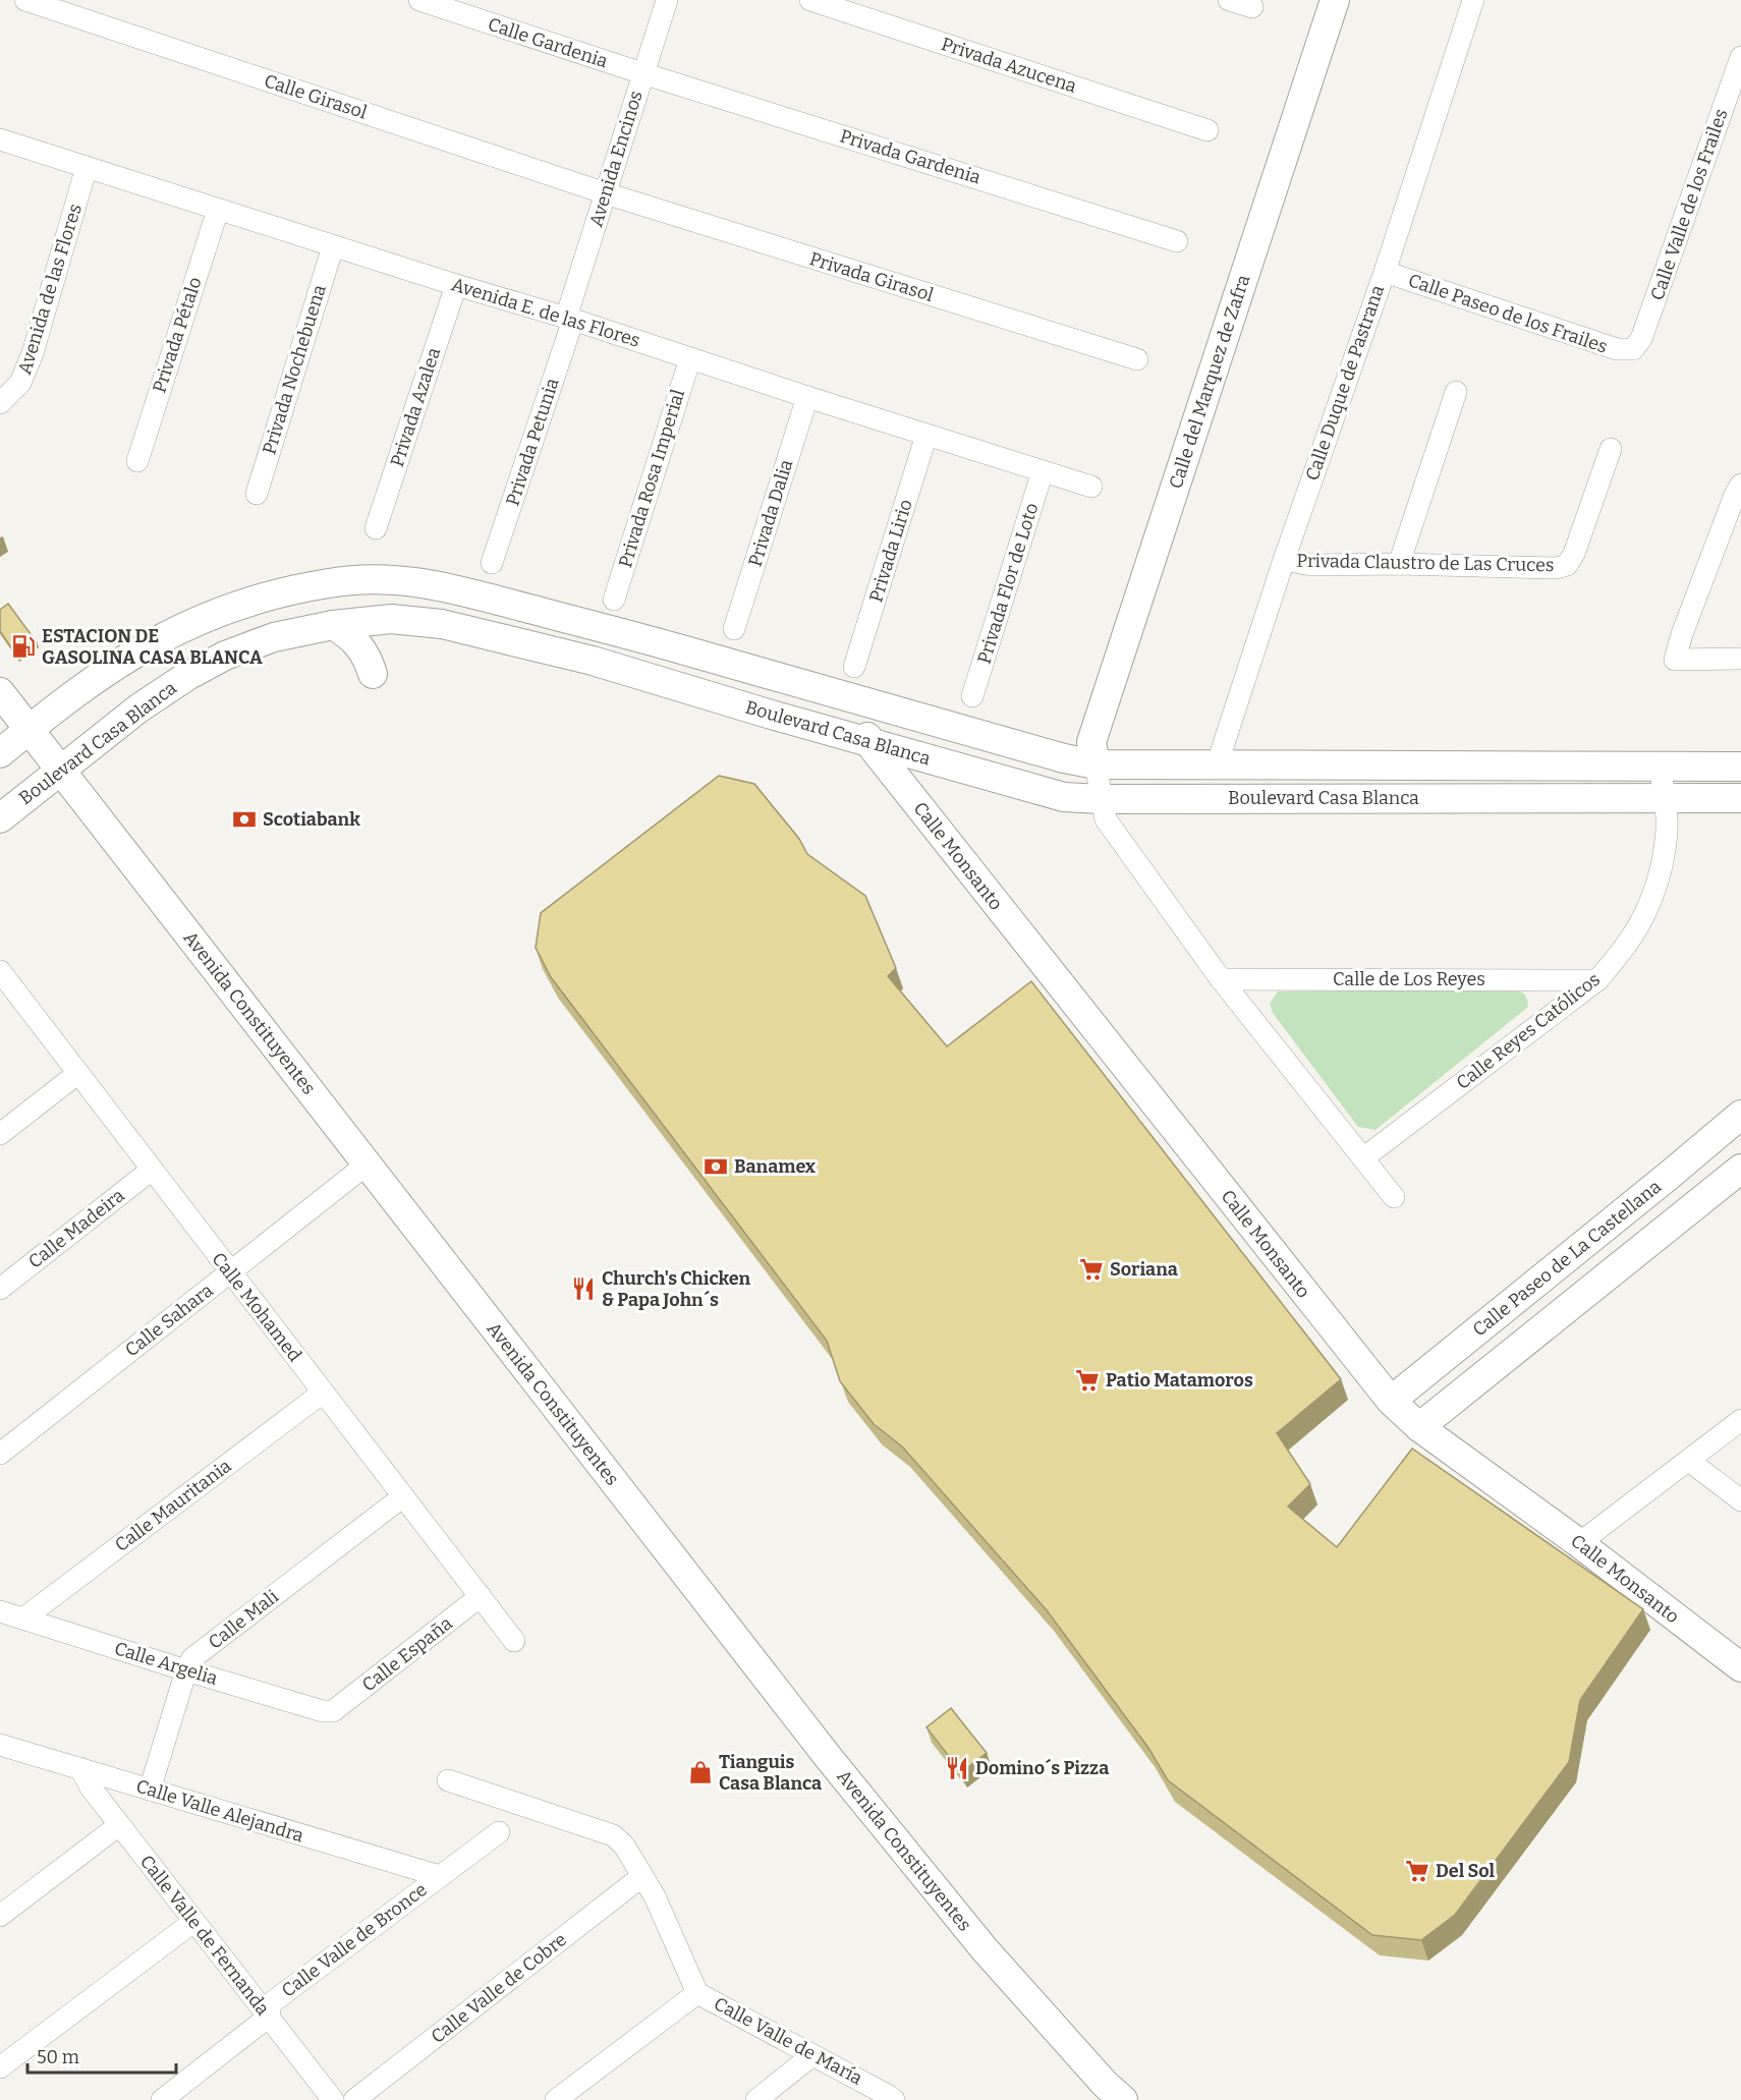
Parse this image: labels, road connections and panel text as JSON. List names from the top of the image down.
{
  "streets": {
    "street": [
      "Calle Gardenia",
      "Privada Azucena",
      "Calle Girasol",
      "Privada Gardenia",
      "Avenida Encinos",
      "Calle Valle de los Frailes",
      "Privada Girasol",
      "Avenida de las Flores",
      "Avenida E. de las Flores",
      "Calle Paseo de los Frailes",
      "Privada Pétalo",
      "Privada Nochebuena",
      "Calle del Marquez de Zafra",
      "Calle Duque de Pastrana",
      "Privada Azalea",
      "Privada Petunia",
      "Privada Rosa Imperial",
      "Privada Dalia",
      "Privada Lirio",
      "Privada Claustro de Las Cruces",
      "Privada Flor de Loto",
      "Boulevard Casa Blanca",
      "Calle Monsanto",
      "Calle de Los Reyes",
      "Avenida Constituyentes",
      "Calle Reyes Católicos",
      "Calle Madeira",
      "Calle Paseo de La Castellana",
      "Calle Mohamed",
      "Calle Sahara",
      "Calle Mauritania",
      "Calle Mali",
      "Calle España",
      "Calle Argelia",
      "Calle Valle Alejandra",
      "Calle Valle de Fernanda",
      "Calle Valle de Bronce",
      "Calle Valle de Cobre",
      "Calle Valle de María"
    ]
  },
  "crossings": [
    ["Calle Gardenia", "Privada Gardenia"],
    ["Calle Gardenia", "Avenida Encinos"],
    ["Calle Girasol", "Avenida Encinos"],
    ["Calle Girasol", "Privada Girasol"],
    ["Privada Gardenia", "Avenida Encinos"],
    ["Avenida Encinos", "Privada Girasol"],
    ["Avenida Encinos", "Avenida E. de las Flores"],
    ["Avenida Encinos", "Privada Petunia"],
    ["Calle Valle de los Frailes", "Calle Paseo de los Frailes"],
    ["Avenida de las Flores", "Avenida E. de las Flores"],
    ["Avenida E. de las Flores", "Privada Pétalo"],
    ["Avenida E. de las Flores", "Privada Nochebuena"],
    ["Avenida E. de las Flores", "Privada Azalea"],
    ["Avenida E. de las Flores", "Privada Petunia"],
    ["Avenida E. de las Flores", "Privada Rosa Imperial"],
    ["Avenida E. de las Flores", "Privada Dalia"],
    ["Avenida E. de las Flores", "Privada Lirio"],
    ["Avenida E. de las Flores", "Privada Flor de Loto"],
    ["Calle Paseo de los Frailes", "Calle Duque de Pastrana"],
    ["Calle del Marquez de Zafra", "Boulevard Casa Blanca"],
    ["Calle Duque de Pastrana", "Privada Claustro de Las Cruces"],
    ["Calle Duque de Pastrana", "Boulevard Casa Blanca"],
    ["Boulevard Casa Blanca", "Calle Monsanto"],
    ["Boulevard Casa Blanca", "Avenida Constituyentes"],
    ["Boulevard Casa Blanca", "Calle Reyes Católicos"],
    ["Calle Monsanto", "Calle Paseo de La Castellana"],
    ["Calle de Los Reyes", "Calle Reyes Católicos"],
    ["Avenida Constituyentes", "Calle Sahara"],
    ["Calle Madeira", "Calle Mohamed"],
    ["Calle Mohamed", "Calle Sahara"],
    ["Calle Mohamed", "Calle Mauritania"],
    ["Calle Mohamed", "Calle Mali"],
    ["Calle Mohamed", "Calle España"],
    ["Calle Mauritania", "Calle Argelia"],
    ["Calle Mali", "Calle Argelia"],
    ["Calle Mali", "Calle Valle Alejandra"],
    ["Calle España", "Calle Argelia"],
    ["Calle Valle Alejandra", "Calle Valle de Fernanda"],
    ["Calle Valle Alejandra", "Calle Valle de Bronce"],
    ["Calle Valle de Fernanda", "Calle Valle de Bronce"],
    ["Calle Valle de Cobre", "Calle Valle de María"]
  ],
  "places": {
    "fuel station": ["ESTACION DE GASOLINA CASA BLANCA"],
    "bank": ["Scotiabank", "Banamex"],
    "supermarket": ["Soriana", "Patio Matamoros", "Del Sol"],
    "restaurant": ["Church's Chicken & Papa John´s", "Domino´s Pizza"],
    "shop": ["Tianguis Casa Blanca"]
  },
  "scale_bar": "50 m"
}
